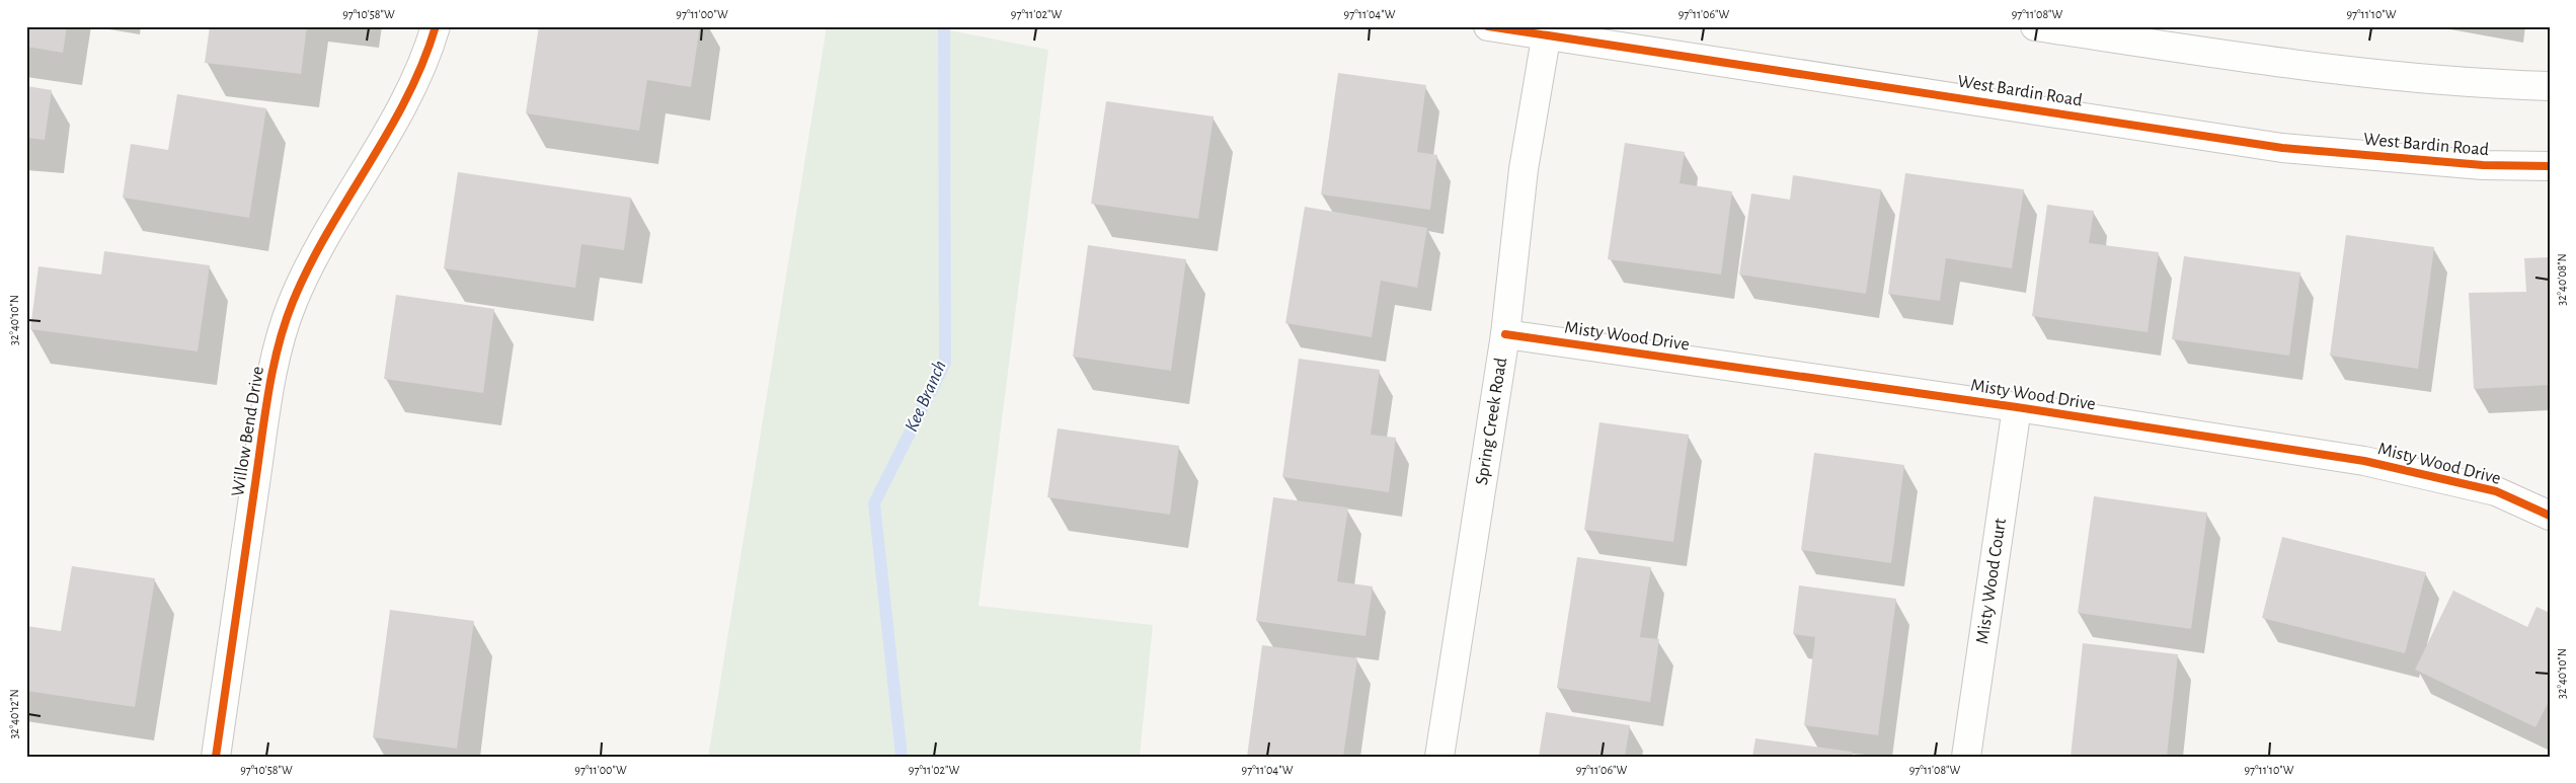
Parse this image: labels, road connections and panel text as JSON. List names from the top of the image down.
{
  "streets": {
    "street": [
      "West Bardin Road",
      "Misty Wood Drive",
      "Spring Creek Road",
      "Willow Bend Drive",
      "Misty Wood Court"
    ]
  },
  "crossings": [
    ["West Bardin Road", "Spring Creek Road"],
    ["Misty Wood Drive", "Spring Creek Road"],
    ["Misty Wood Drive", "Misty Wood Court"]
  ],
  "water": ["Kee Branch"],
  "coordinates": [
    "97°10'58\"W",
    "97°11'00\"W",
    "97°11'02\"W",
    "97°11'04\"W",
    "97°11'06\"W",
    "97°11'08\"W",
    "97°11'10\"W",
    "32°40'08\"N",
    "32°40'10\"N",
    "32°40'12\"N"
  ]
}
